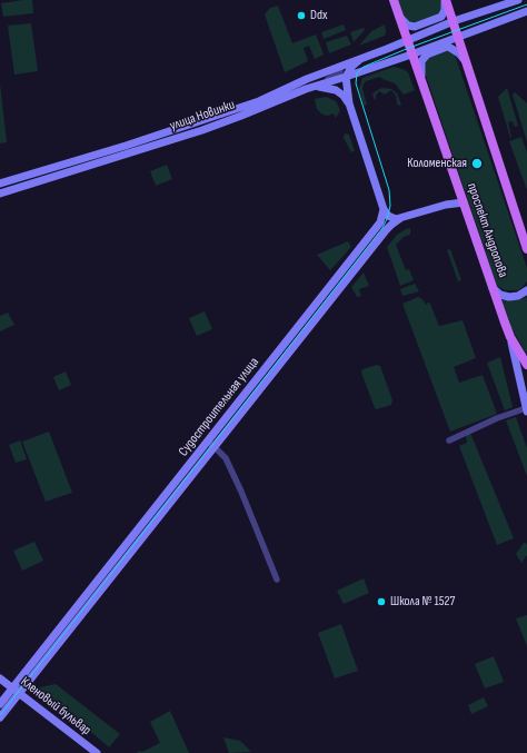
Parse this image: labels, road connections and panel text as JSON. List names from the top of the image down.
{
  "streets": {
    "main road": ["проспект Андропова"],
    "street": ["улица Новинки", "Судостроительная улица", "Кленовый бульвар"]
  },
  "crossings": [
    ["улица Новинки", "проспект Андропова"],
    ["Судостроительная улица", "Кленовый бульвар"]
  ],
  "places": ["Ddx", "Коломенская", "Школа № 1527"]
}
